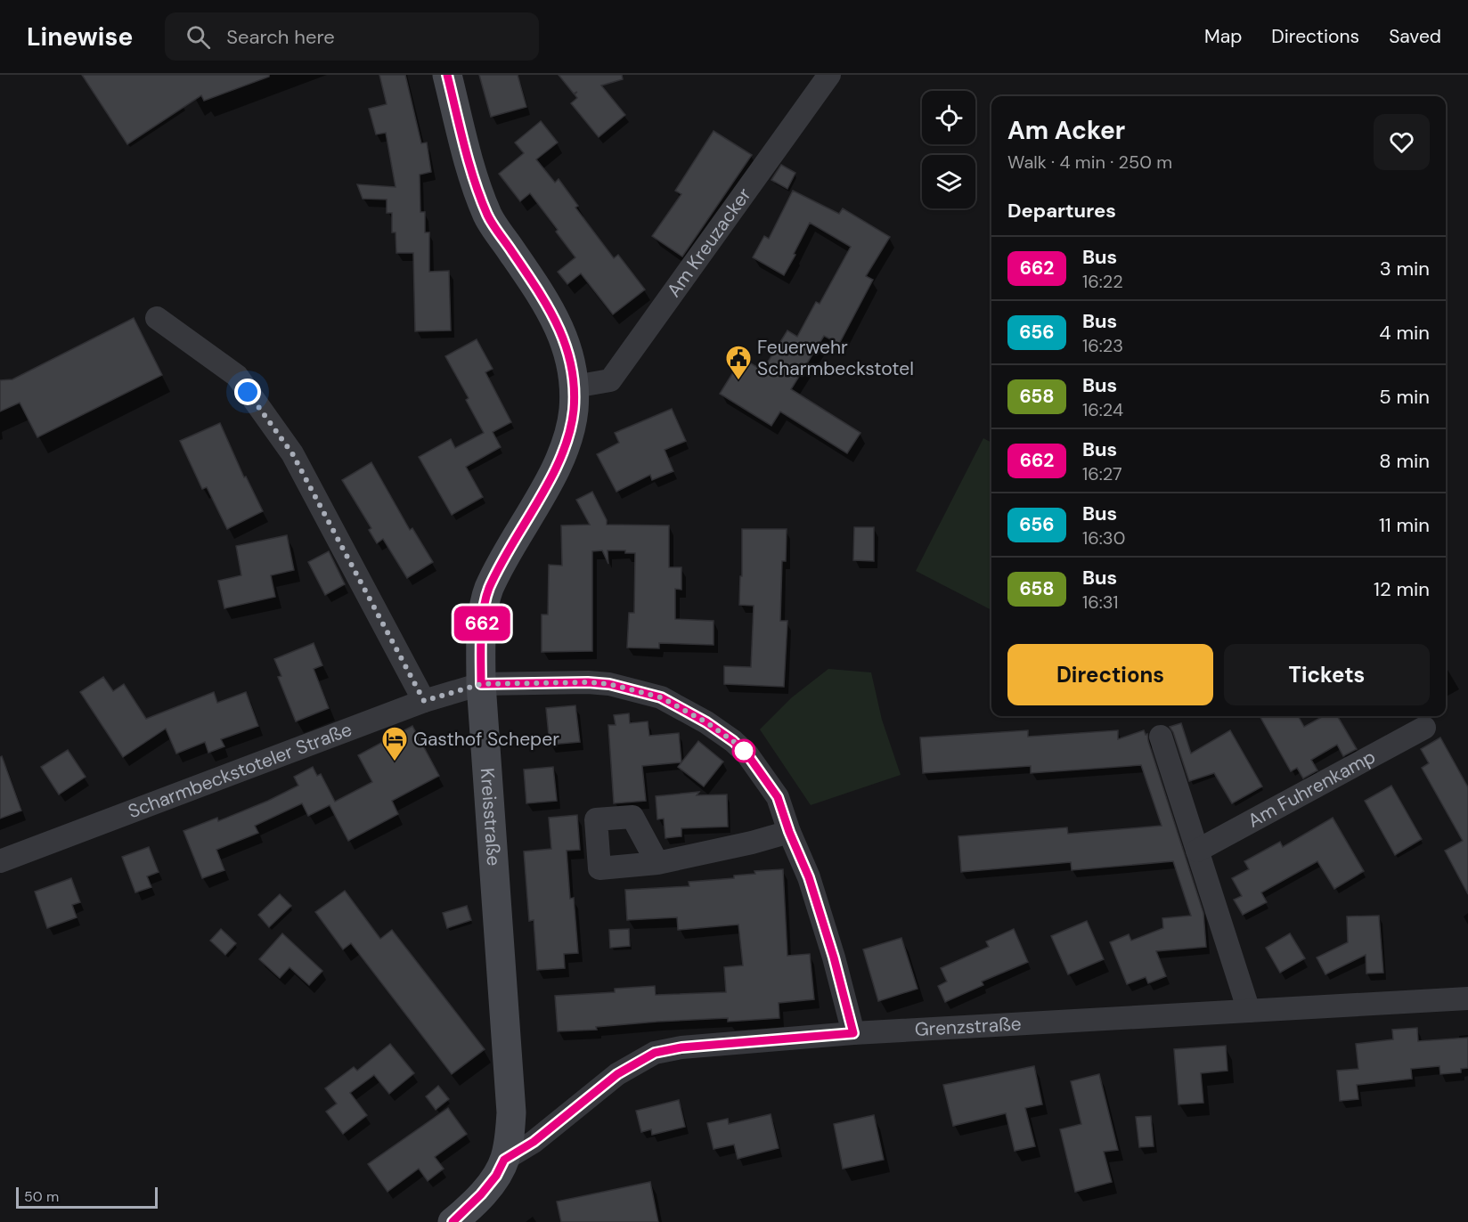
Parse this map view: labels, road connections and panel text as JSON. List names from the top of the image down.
{
  "streets": {
    "street": [
      "Am Kreuzacker",
      "Scharmbeckstoteler Straße",
      "Am Fuhrenkamp",
      "Kreisstraße",
      "Grenzstraße"
    ]
  },
  "crossings": [
    ["Am Kreuzacker", "Kreisstraße"],
    ["Scharmbeckstoteler Straße", "Kreisstraße"],
    ["Scharmbeckstoteler Straße", "Grenzstraße"],
    ["Kreisstraße", "Grenzstraße"]
  ],
  "places": {
    "public building": ["Feuerwehr Scharmbeckstotel"],
    "hotel": ["Gasthof Scheper"]
  },
  "lines": ["bus line 662"],
  "scale_bar": "50 m",
  "page": {
    "header": "Linewise",
    "search": "Search here",
    "nav": ["Map", "Directions", "Saved"],
    "on_map": "662",
    "heading": [
      ["Am Acker", "Walk · 4 min · 250 m"],
      "Departures"
    ],
    "list": [
      {
        "mark": "662",
        "name": "Bus",
        "note": "16:22",
        "value": "3 min"
      },
      {
        "mark": "656",
        "name": "Bus",
        "note": "16:23",
        "value": "4 min"
      },
      {
        "mark": "658",
        "name": "Bus",
        "note": "16:24",
        "value": "5 min"
      },
      {
        "mark": "662",
        "name": "Bus",
        "note": "16:27",
        "value": "8 min"
      },
      {
        "mark": "656",
        "name": "Bus",
        "note": "16:30",
        "value": "11 min"
      },
      {
        "mark": "658",
        "name": "Bus",
        "note": "16:31",
        "value": "12 min"
      }
    ],
    "buttons": ["Directions", "Tickets"],
    "scale": "50 m"
  }
}
